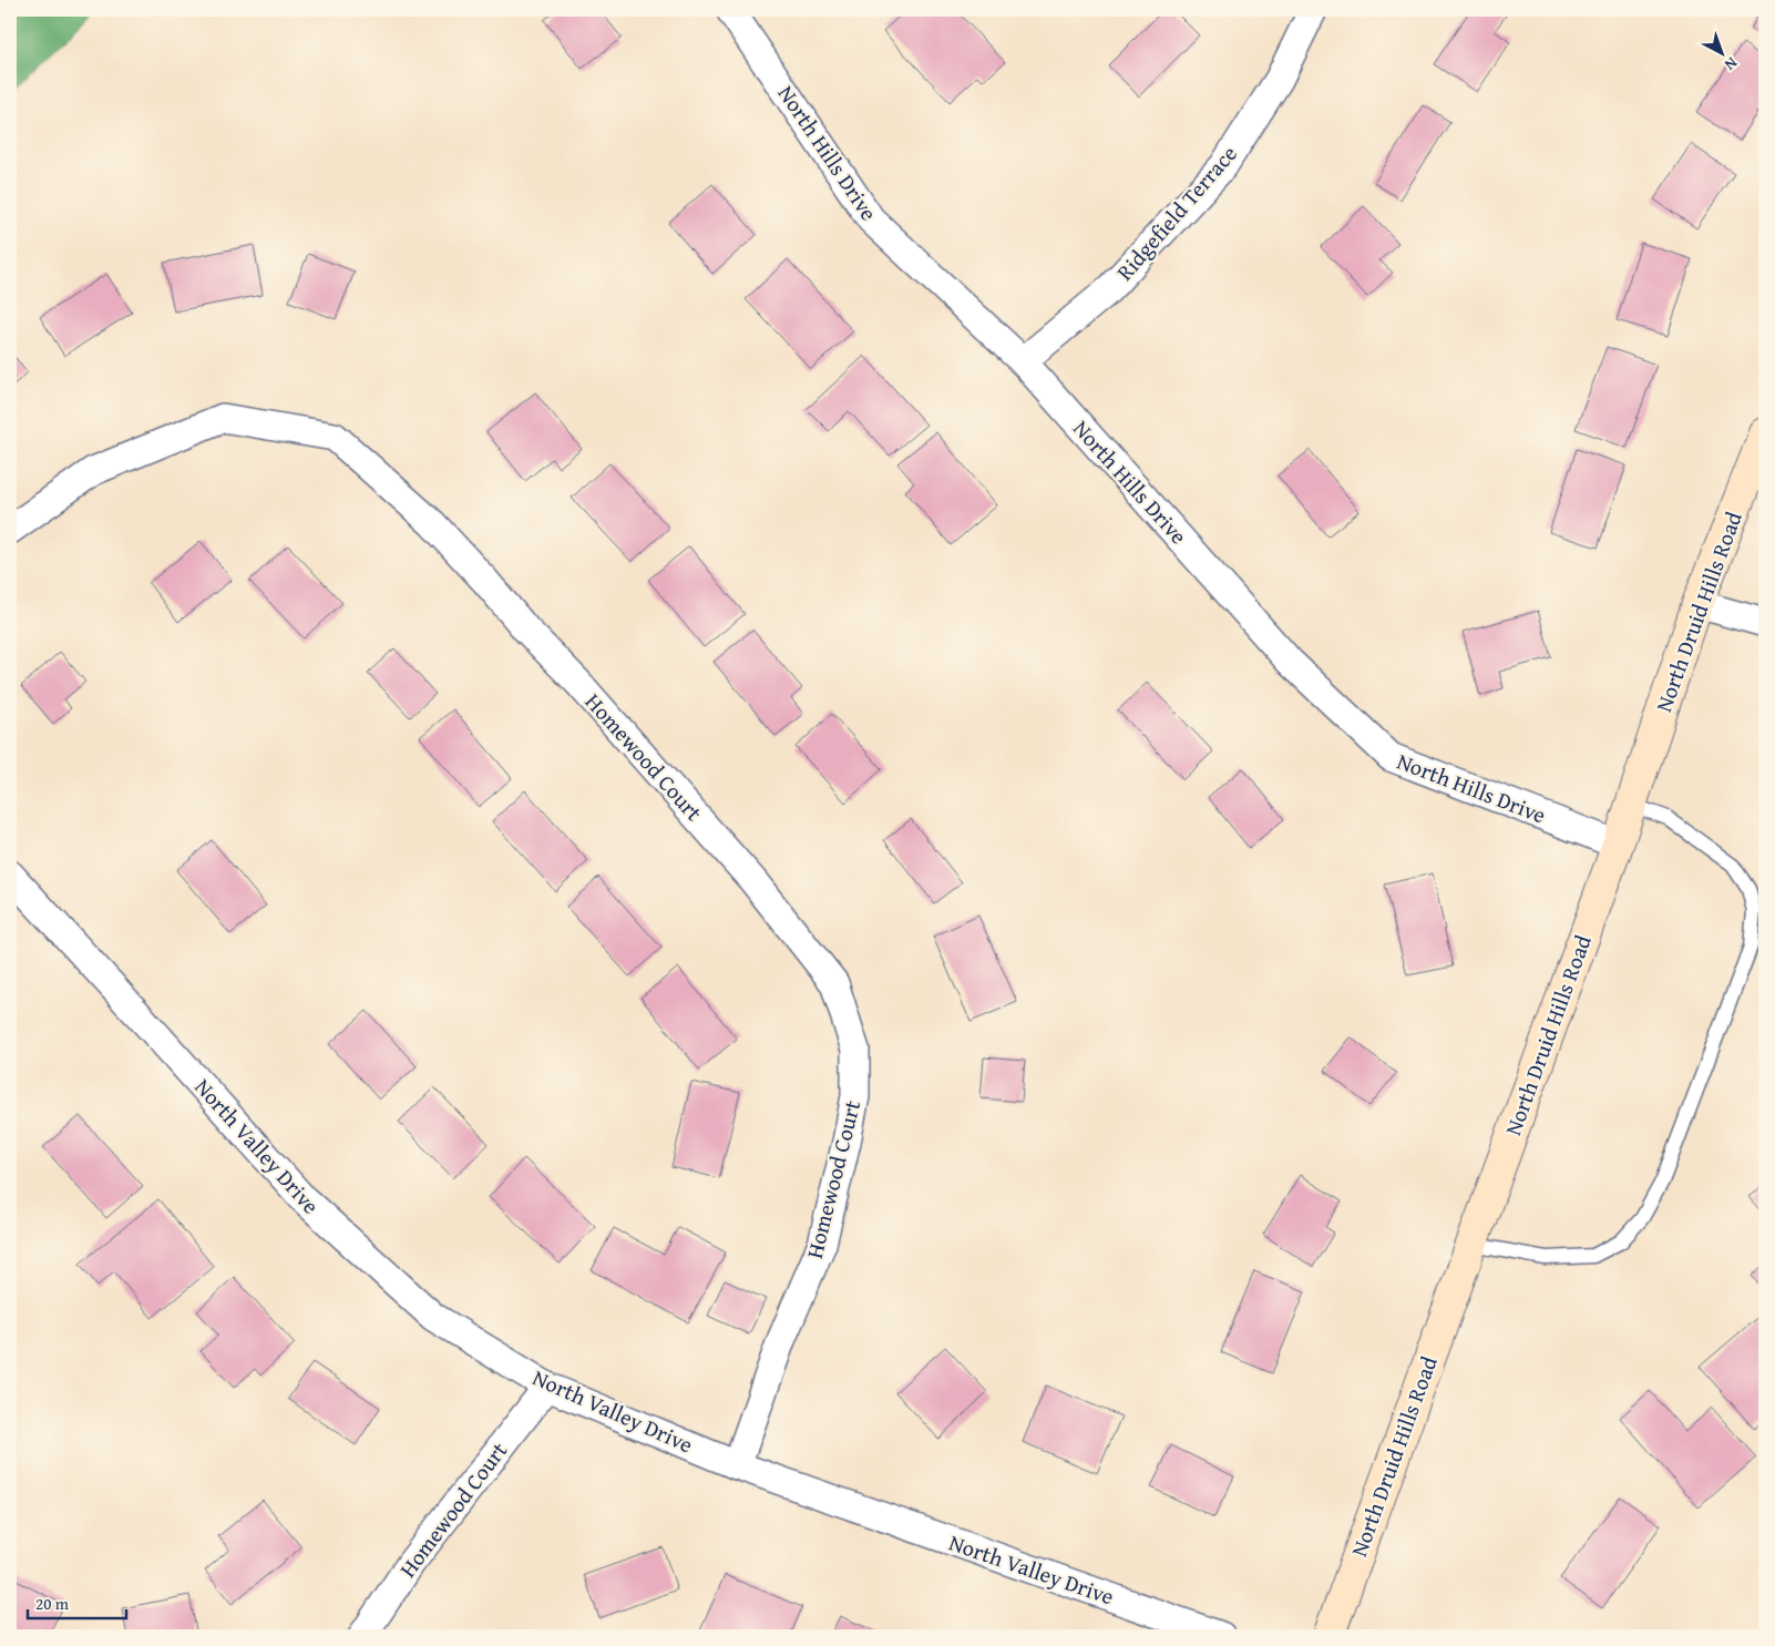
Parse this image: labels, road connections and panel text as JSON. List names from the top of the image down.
{
  "streets": {
    "main road": ["North Druid Hills Road"],
    "street": [
      "North Hills Drive",
      "Ridgefield Terrace",
      "Homewood Court",
      "North Valley Drive"
    ]
  },
  "crossings": [
    ["North Hills Drive", "Ridgefield Terrace"],
    ["North Hills Drive", "North Druid Hills Road"],
    ["Homewood Court", "North Valley Drive"]
  ],
  "scale_bar": "20 m",
  "north": "bottom right"
}
